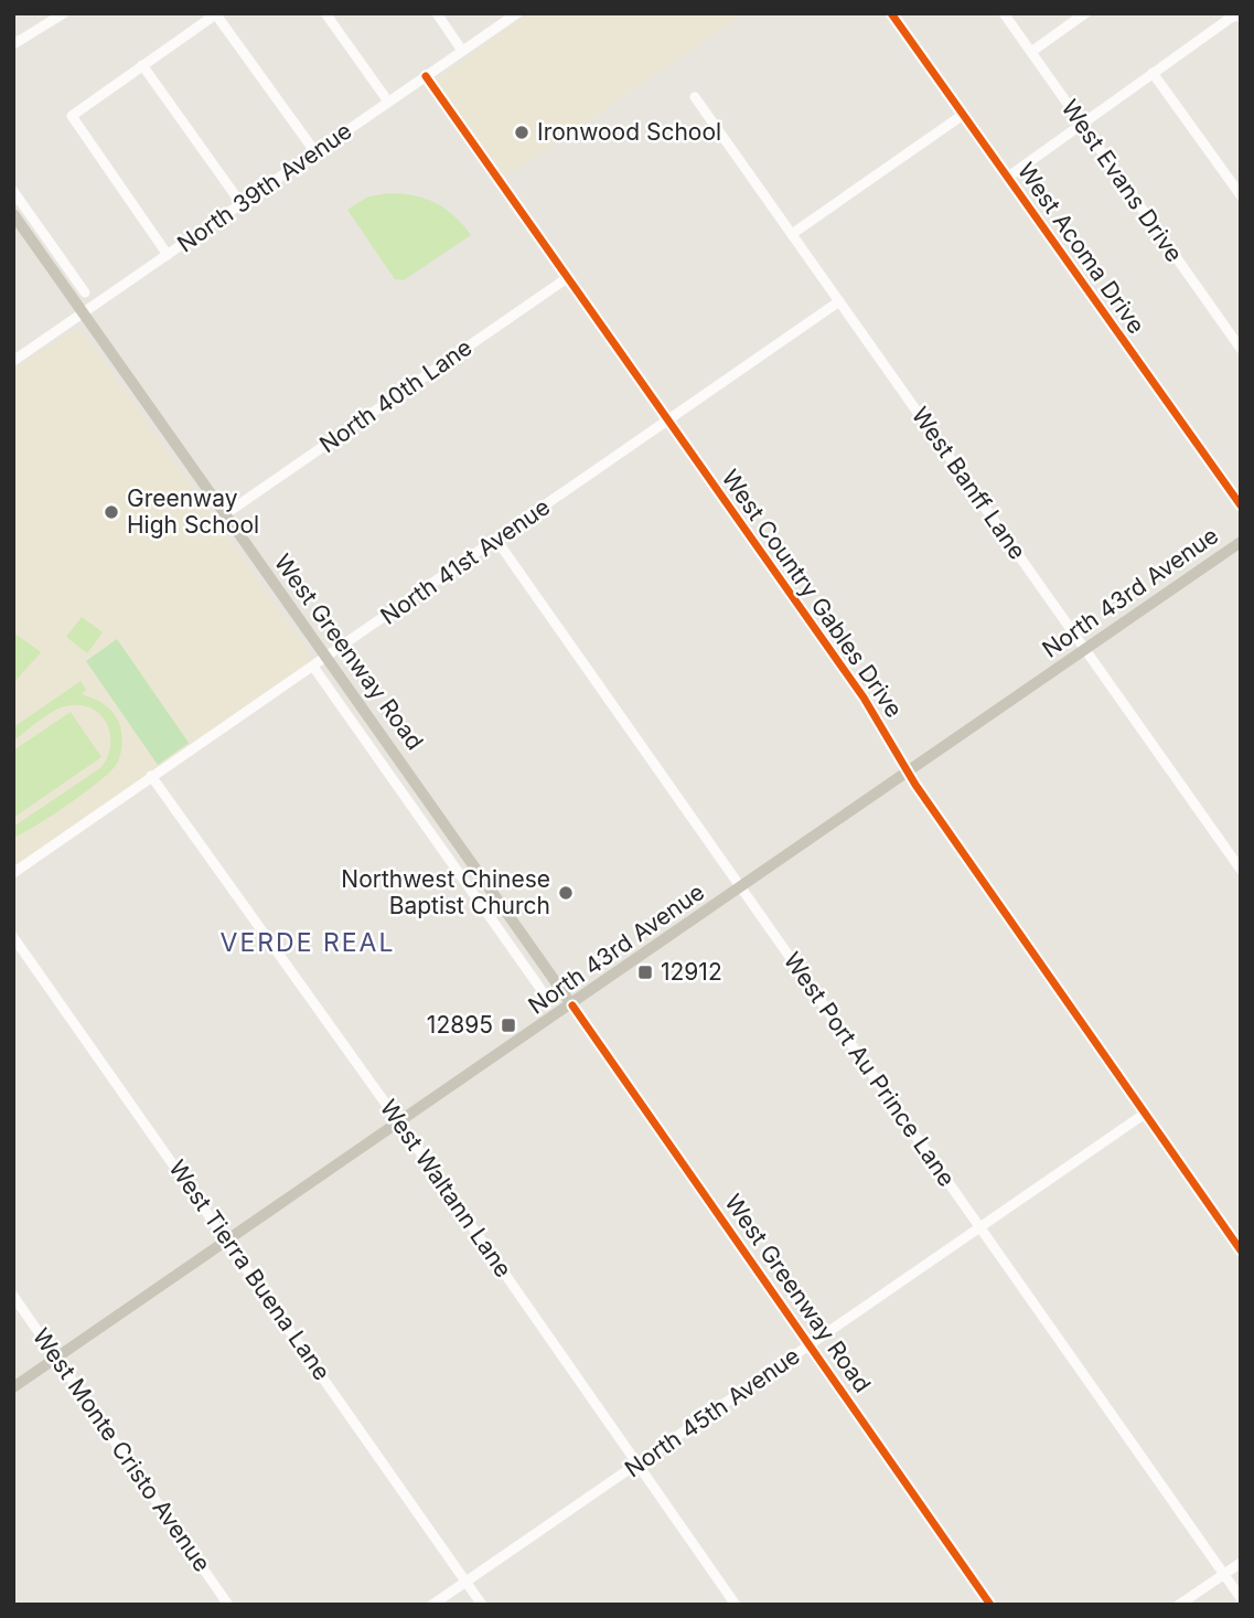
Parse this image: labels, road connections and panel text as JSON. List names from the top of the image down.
{
  "streets": {
    "main road": ["North 43rd Avenue", "West Greenway Road"],
    "street": [
      "West Evans Drive",
      "North 39th Avenue",
      "West Acoma Drive",
      "North 40th Lane",
      "West Banff Lane",
      "North 41st Avenue",
      "West Country Gables Drive",
      "West Port Au Prince Lane",
      "West Waltann Lane",
      "West Tierra Buena Lane",
      "North 45th Avenue",
      "West Monte Cristo Avenue"
    ]
  },
  "crossings": [
    ["North 39th Avenue", "West Country Gables Drive"],
    ["North 39th Avenue", "West Greenway Road"],
    ["North 40th Lane", "West Country Gables Drive"],
    ["North 40th Lane", "West Greenway Road"],
    ["West Banff Lane", "North 41st Avenue"],
    ["West Banff Lane", "North 43rd Avenue"],
    ["North 41st Avenue", "West Country Gables Drive"],
    ["North 41st Avenue", "West Greenway Road"],
    ["North 41st Avenue", "West Port Au Prince Lane"],
    ["North 41st Avenue", "West Waltann Lane"],
    ["North 43rd Avenue", "West Country Gables Drive"],
    ["North 43rd Avenue", "West Greenway Road"],
    ["North 43rd Avenue", "West Port Au Prince Lane"],
    ["North 43rd Avenue", "West Waltann Lane"],
    ["North 43rd Avenue", "West Tierra Buena Lane"],
    ["North 43rd Avenue", "West Monte Cristo Avenue"],
    ["West Country Gables Drive", "North 45th Avenue"],
    ["West Greenway Road", "North 45th Avenue"],
    ["West Port Au Prince Lane", "North 45th Avenue"],
    ["West Waltann Lane", "North 45th Avenue"],
    ["West Tierra Buena Lane", "North 45th Avenue"]
  ],
  "districts": ["VERDE REAL"],
  "places": {
    "other": ["Ironwood School", "Greenway High School", "Northwest Chinese Baptist Church"],
    "transit": ["12912", "12895"]
  }
}
